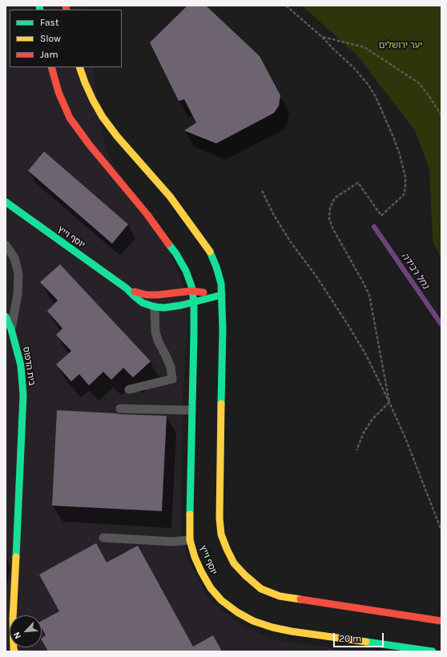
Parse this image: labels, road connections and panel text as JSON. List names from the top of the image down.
{
  "streets": {
    "main road": ["יוסף וייץ", "בית הדפוס"]
  },
  "water": ["נחל רבידה"],
  "parks": ["יער ירושלים"],
  "legend": ["Fast", "Slow", "Jam"],
  "scale_bar": "20 m",
  "north": "bottom left"
}
